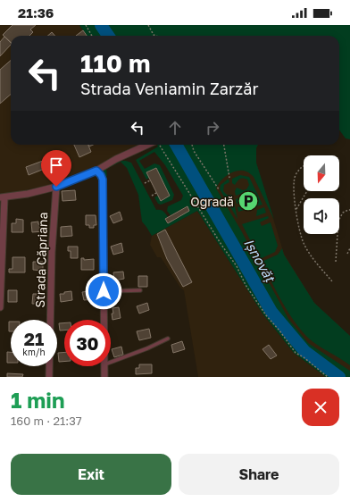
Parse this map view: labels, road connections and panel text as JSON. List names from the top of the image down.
{
  "streets": {
    "street": ["Strada Căpriana"]
  },
  "water": ["Ișnovăț"],
  "places": {
    "parking": ["Ogradă"]
  },
  "north": "bottom",
  "page": {
    "status": "21:36",
    "turn": ["110 m", "Strada Veniamin Zarzăr"],
    "speed": "21 km/h",
    "limit": "30",
    "heading": ["1 min", "160 m · 21:37"],
    "buttons": ["Exit", "Share"]
  }
}
